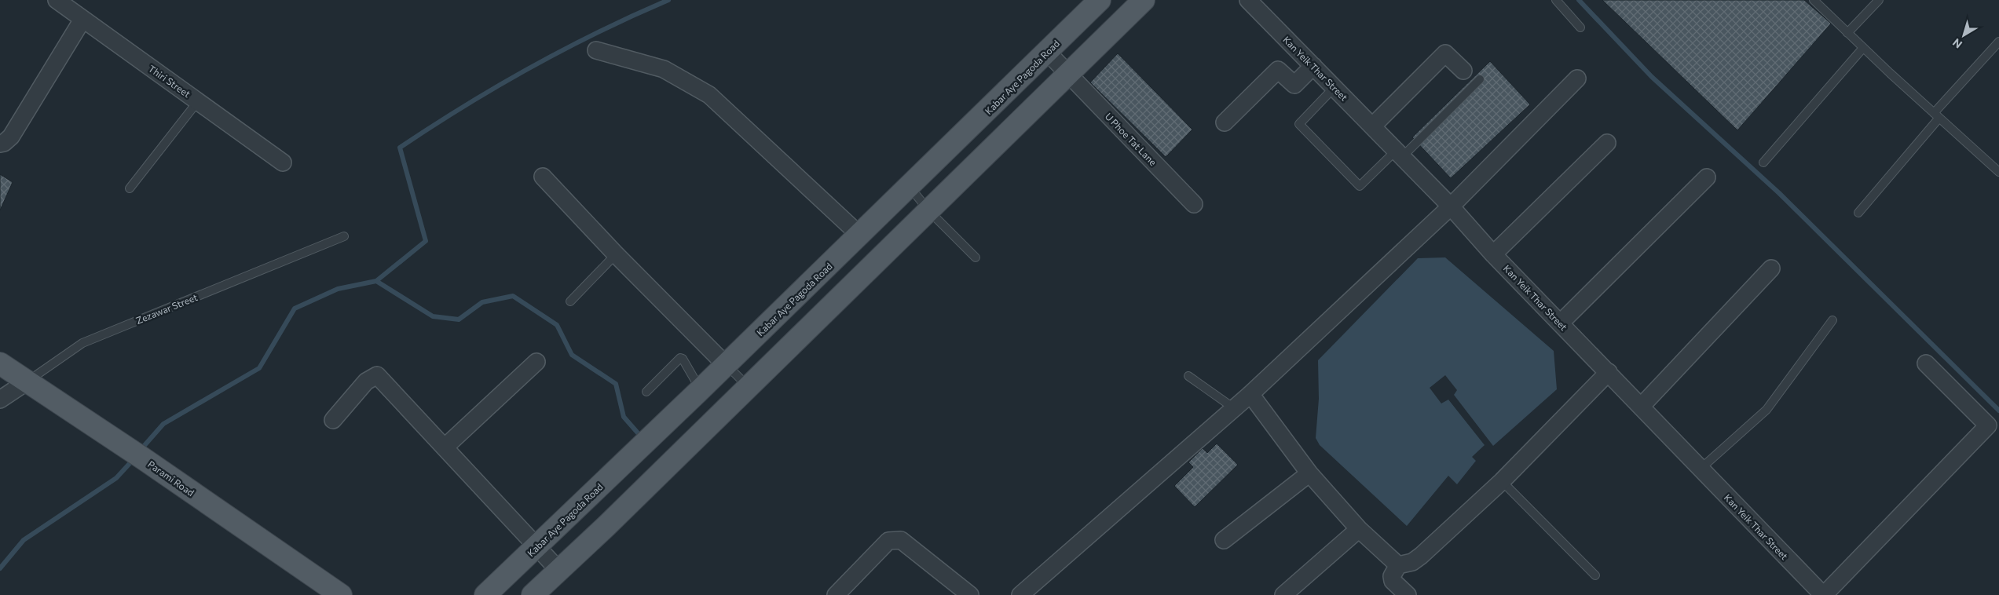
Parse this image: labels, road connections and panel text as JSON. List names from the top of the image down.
{
  "streets": {
    "main road": ["Kabar Aye Pagoda Road", "Parami Road"],
    "street": [
      "Kan Yeik Thar Street",
      "Thiri Street",
      "U Phoe Tat Lane",
      "Zezawar Street"
    ]
  },
  "crossings": [
    ["Kabar Aye Pagoda Road", "U Phoe Tat Lane"],
    ["Zezawar Street", "Parami Road"]
  ],
  "north": "bottom left"
}
